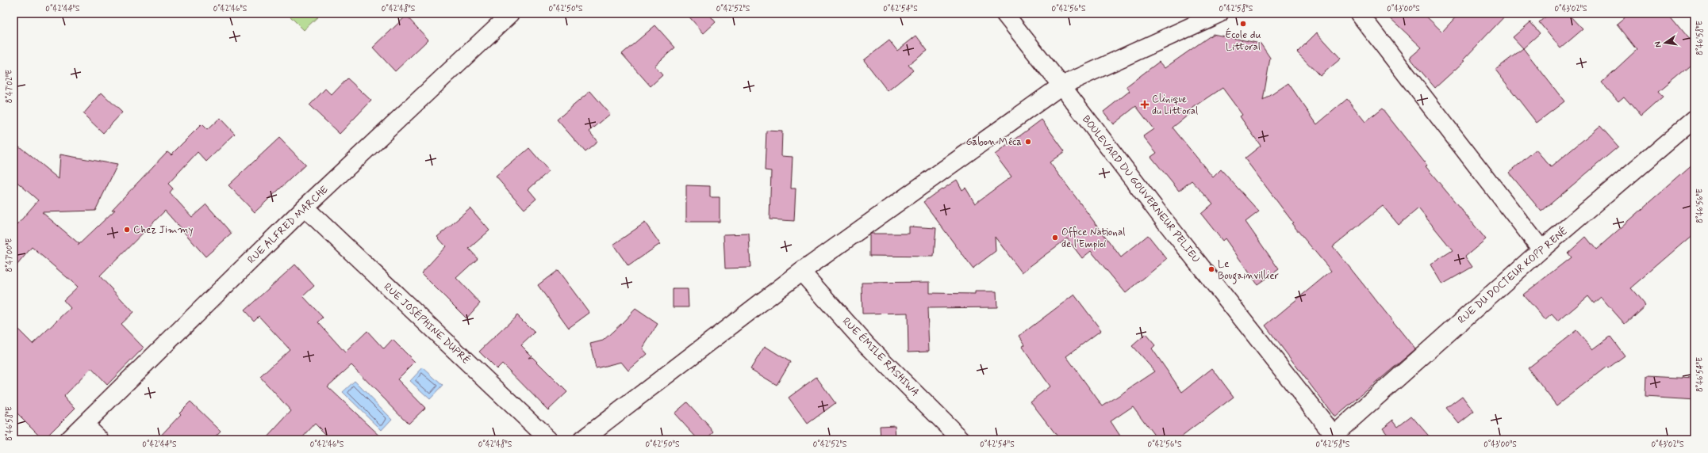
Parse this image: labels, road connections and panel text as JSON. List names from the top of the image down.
{
  "streets": {
    "street": [
      "BOULEVARD DU GOUVERNEUR PELIEU",
      "RUE ALFRED MARCHE",
      "RUE DU DOCTEUR KOPP RENÉ",
      "RUE JOSÉPHINE DUPRÉ",
      "RUE ÉMILE RASHIWA"
    ]
  },
  "crossings": [
    ["BOULEVARD DU GOUVERNEUR PELIEU", "RUE DU DOCTEUR KOPP RENÉ"],
    ["RUE ALFRED MARCHE", "RUE JOSÉPHINE DUPRÉ"]
  ],
  "places": {
    "other": [
      "École du Littoral",
      "Gabon Méca",
      "Chez Jimmy",
      "Office National de l'Emploi",
      "Le Bougainvillier"
    ],
    "health": ["Clinique du Littoral"]
  },
  "north": "left",
  "coordinates": [
    "0°42'44\"S",
    "0°42'46\"S",
    "0°42'48\"S",
    "0°42'50\"S",
    "0°42'52\"S",
    "0°42'54\"S",
    "0°42'56\"S",
    "0°42'58\"S",
    "0°43'00\"S",
    "0°43'02\"S",
    "8°46'58\"E",
    "8°47'02\"E",
    "8°46'56\"E",
    "8°47'00\"E",
    "8°46'54\"E"
  ]
}
